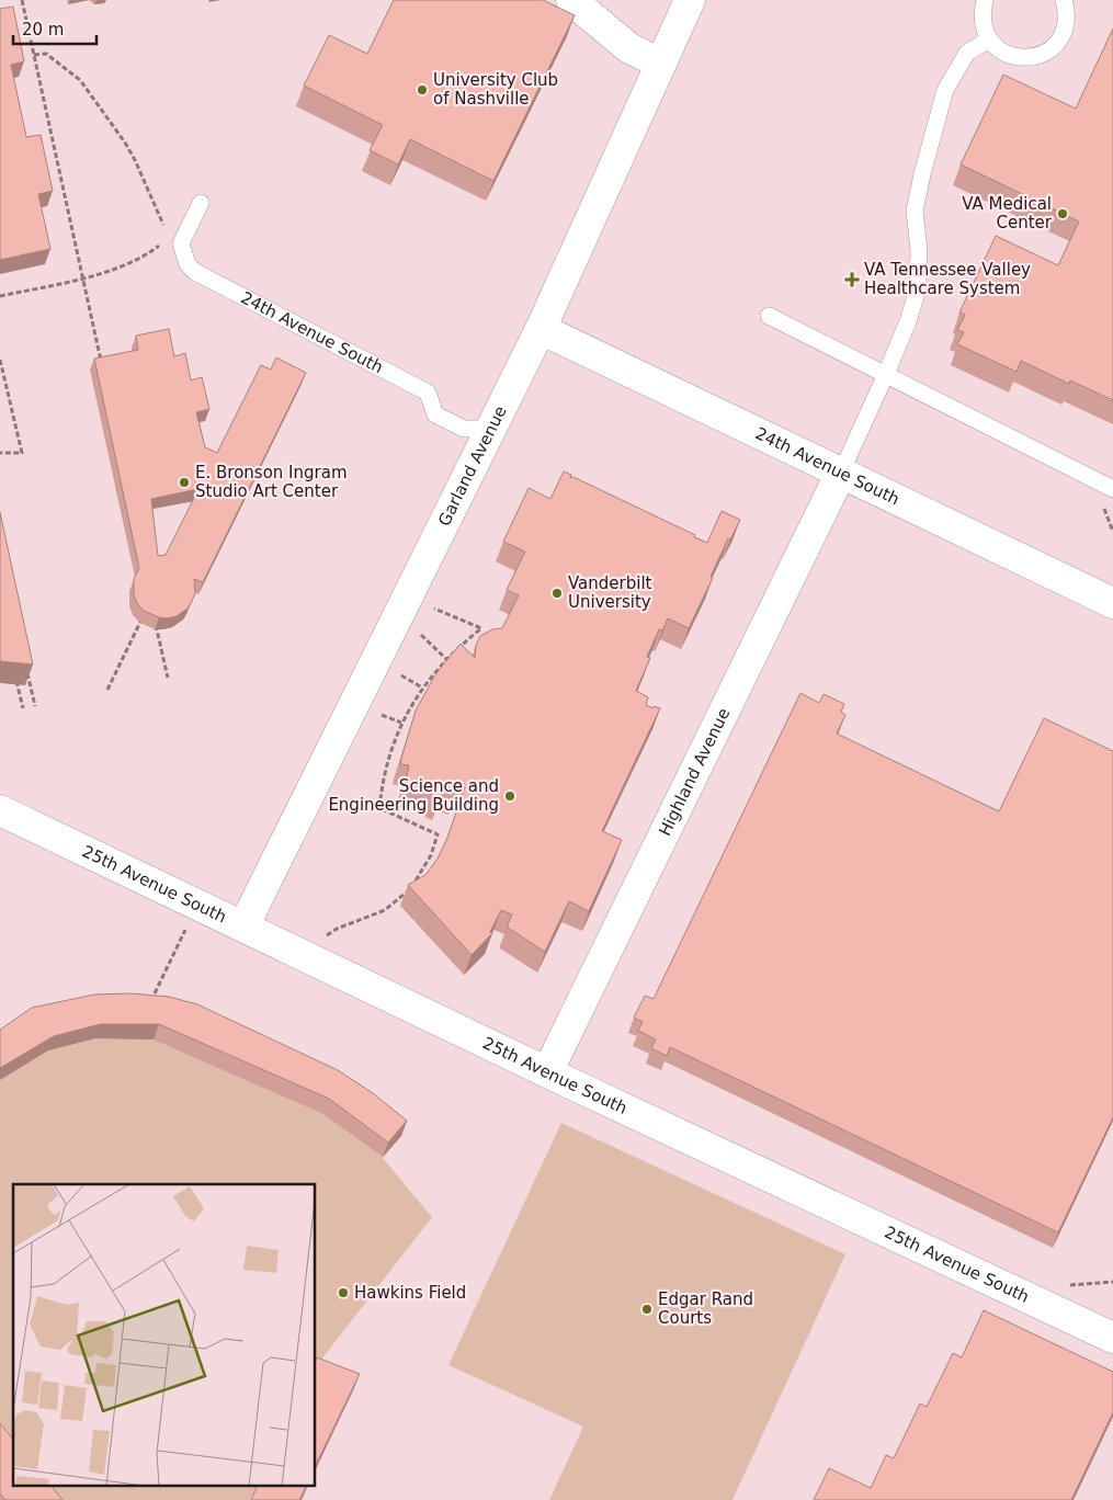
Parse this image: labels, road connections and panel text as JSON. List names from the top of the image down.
{
  "streets": {
    "street": [
      "24th Avenue South",
      "Garland Avenue",
      "Highland Avenue",
      "25th Avenue South"
    ]
  },
  "crossings": [
    ["24th Avenue South", "Garland Avenue"],
    ["24th Avenue South", "Highland Avenue"],
    ["Garland Avenue", "25th Avenue South"],
    ["Highland Avenue", "25th Avenue South"]
  ],
  "places": {
    "other": [
      "University Club of Nashville",
      "VA Medical Center",
      "E. Bronson Ingram Studio Art Center",
      "Vanderbilt University",
      "Science and Engineering Building",
      "Hawkins Field",
      "Edgar Rand Courts"
    ],
    "health": ["VA Tennessee Valley Healthcare System"]
  },
  "scale_bar": "20 m"
}
